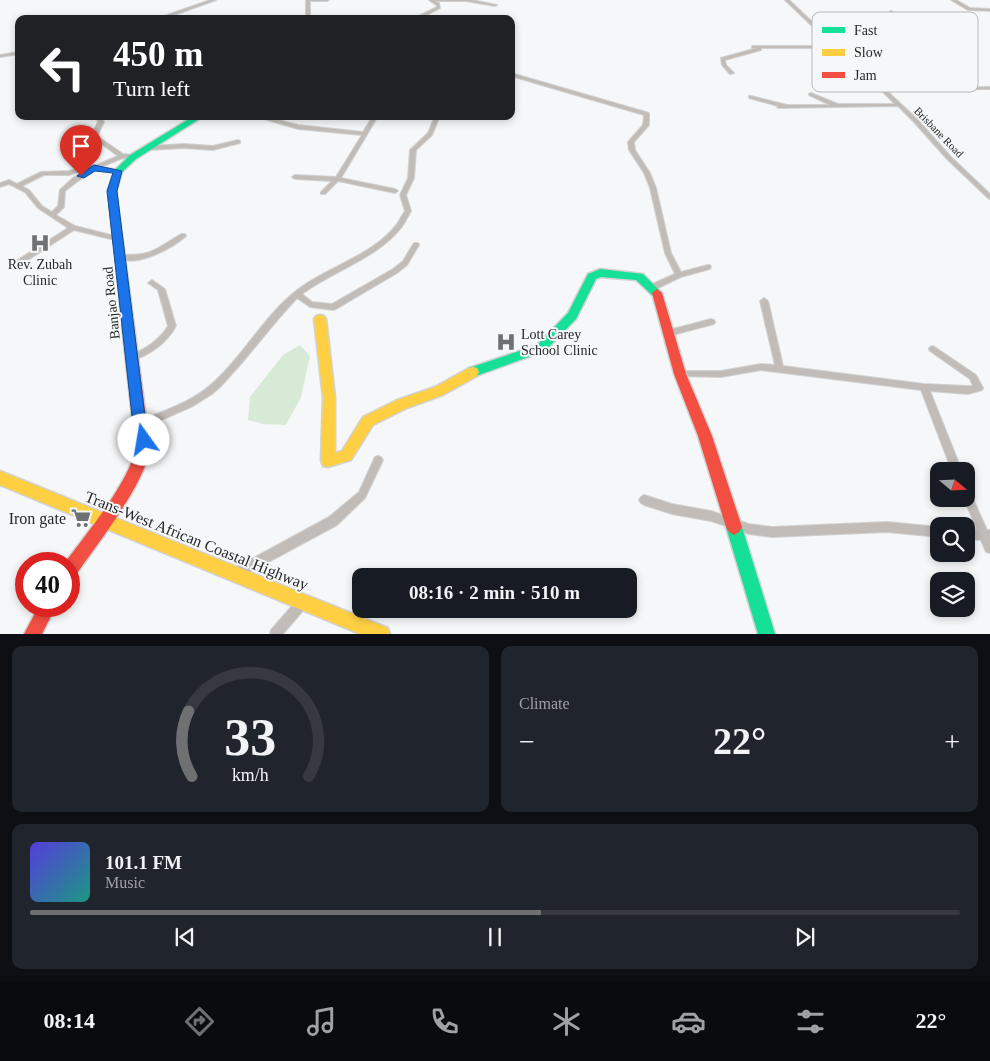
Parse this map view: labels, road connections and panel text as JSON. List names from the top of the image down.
{
  "streets": {
    "main road": ["Banjao Road", "Trans-West African Coastal Highway"],
    "street": ["Brisbane Road"]
  },
  "crossings": [
    ["Banjao Road", "Trans-West African Coastal Highway"]
  ],
  "places": {
    "hospital": ["Rev. Zubah Clinic", "Lott Carey School Clinic"],
    "supermarket": ["Iron gate"]
  },
  "legend": ["Fast", "Slow", "Jam"],
  "north": "right",
  "page": {
    "turn": ["450 m", "Turn left"],
    "limit": "40",
    "trip": "08:16 · 2 min · 510 m",
    "tile": "Climate",
    "heat": ["−", "22°", "+"],
    "song": ["101.1 FM", "Music"],
    "tabs": ["08:14", "22°"],
    "gauge": ["33", "km/h"]
  }
}
